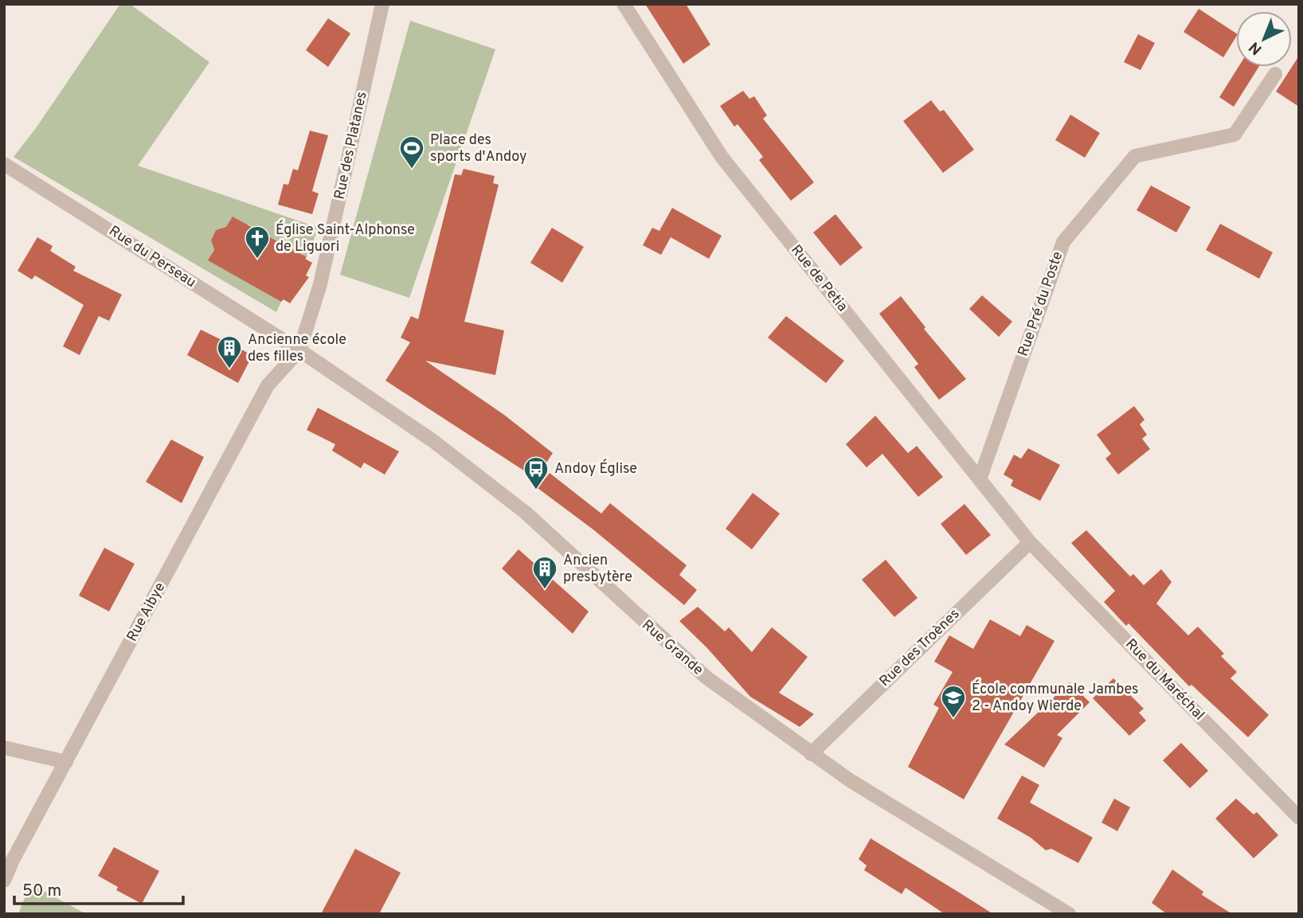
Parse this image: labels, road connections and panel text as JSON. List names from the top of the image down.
{
  "streets": {
    "street": [
      "Rue des Platanes",
      "Rue du Perseau",
      "Rue de Petia",
      "Rue Pré du Poste",
      "Rue Aibye",
      "Rue Grande",
      "Rue des Troènes",
      "Rue du Maréchal"
    ]
  },
  "crossings": [
    ["Rue des Platanes", "Rue du Perseau"],
    ["Rue des Platanes", "Rue Aibye"],
    ["Rue des Platanes", "Rue Grande"],
    ["Rue du Perseau", "Rue Aibye"],
    ["Rue du Perseau", "Rue Grande"],
    ["Rue de Petia", "Rue Pré du Poste"],
    ["Rue de Petia", "Rue des Troènes"],
    ["Rue de Petia", "Rue du Maréchal"],
    ["Rue Aibye", "Rue Grande"],
    ["Rue Grande", "Rue des Troènes"],
    ["Rue des Troènes", "Rue du Maréchal"]
  ],
  "places": {
    "sports": ["Place des sports d'Andoy"],
    "church": ["Église Saint-Alphonse de Liguori"],
    "building": ["Ancienne école des filles", "Ancien presbytère"],
    "bus stop": ["Andoy Église"],
    "school or university": ["École communale Jambes 2 - Andoy Wierde"]
  },
  "scale_bar": "50 m",
  "north": "bottom left"
}
